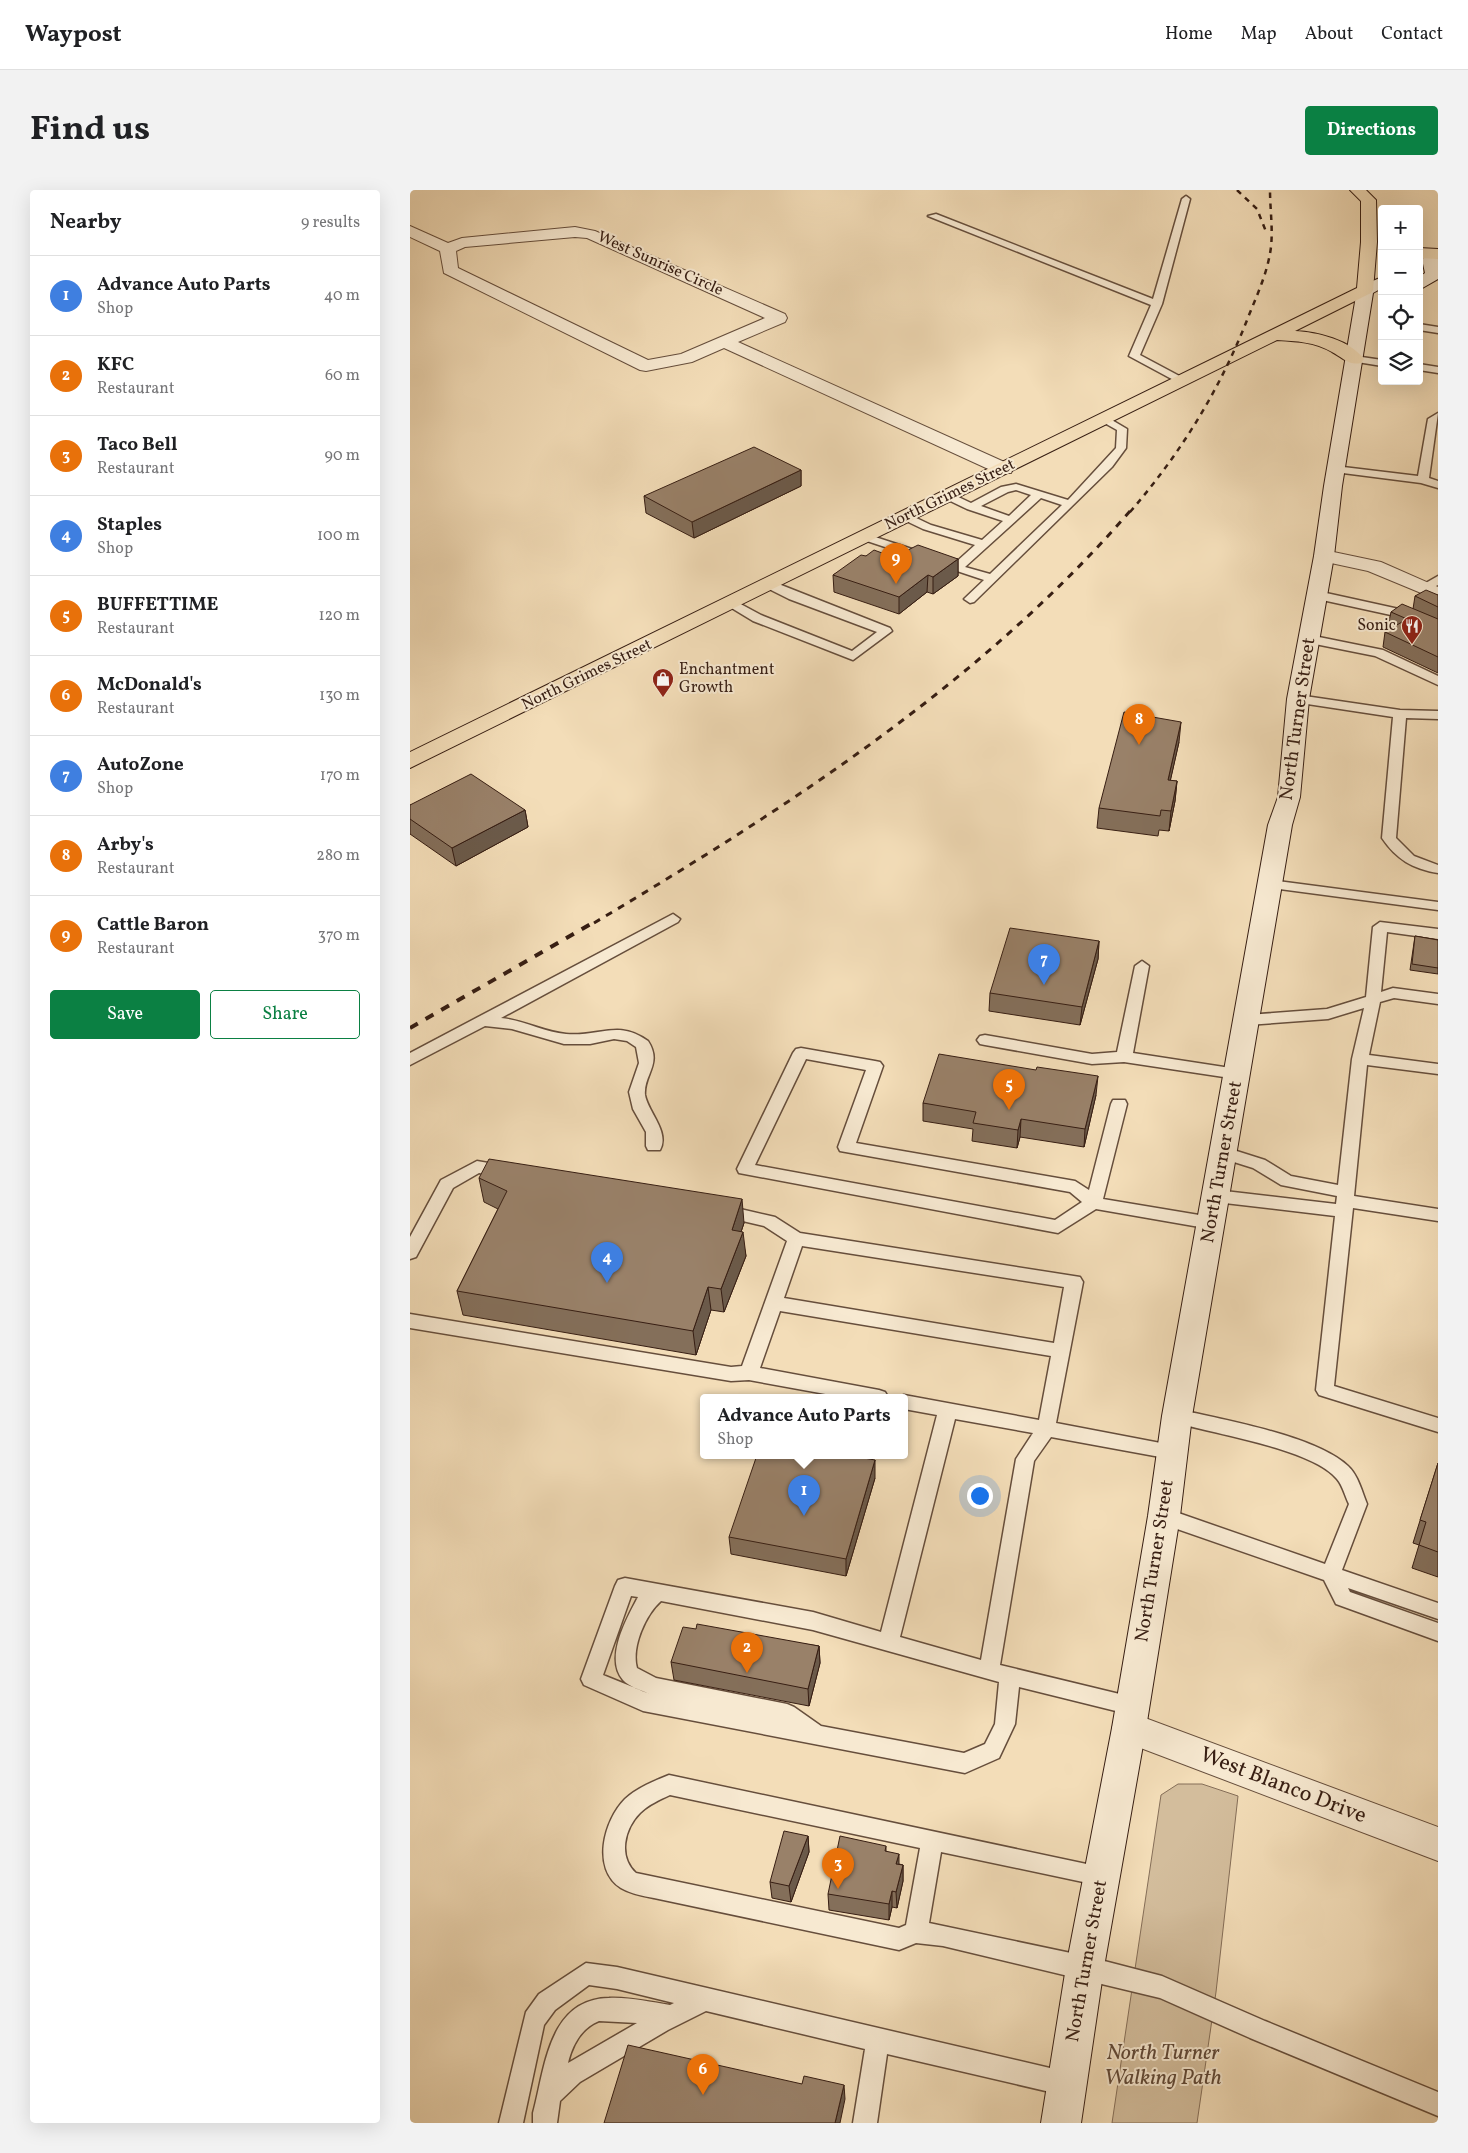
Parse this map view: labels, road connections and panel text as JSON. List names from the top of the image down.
{
  "streets": {
    "main road": [
      "West Sunrise Circle",
      "North Grimes Street",
      "North Turner Street",
      "West Blanco Drive"
    ]
  },
  "crossings": [
    ["North Grimes Street", "North Turner Street"],
    ["North Turner Street", "West Blanco Drive"]
  ],
  "parks": ["North Turner Walking Path"],
  "places": {
    "restaurant": ["Sonic"],
    "shop": ["Enchantment Growth"]
  },
  "page": {
    "header": "Waypost",
    "nav": [
      "Home",
      "Map",
      "About",
      "Contact"
    ],
    "title": "Find us",
    "buttons": [
      "Directions",
      ["Save", "Share"]
    ],
    "heading": ["Nearby", "9 results"],
    "map_buttons": ["+", "−"],
    "list": [
      {
        "mark": "1",
        "name": "Advance Auto Parts",
        "note": "Shop",
        "value": "40 m"
      },
      {
        "mark": "2",
        "name": "KFC",
        "note": "Restaurant",
        "value": "60 m"
      },
      {
        "mark": "3",
        "name": "Taco Bell",
        "note": "Restaurant",
        "value": "90 m"
      },
      {
        "mark": "4",
        "name": "Staples",
        "note": "Shop",
        "value": "100 m"
      },
      {
        "mark": "5",
        "name": "BUFFETTIME",
        "note": "Restaurant",
        "value": "120 m"
      },
      {
        "mark": "6",
        "name": "McDonald's",
        "note": "Restaurant",
        "value": "130 m"
      },
      {
        "mark": "7",
        "name": "AutoZone",
        "note": "Shop",
        "value": "170 m"
      },
      {
        "mark": "8",
        "name": "Arby's",
        "note": "Restaurant",
        "value": "280 m"
      },
      {
        "mark": "9",
        "name": "Cattle Baron",
        "note": "Restaurant",
        "value": "370 m"
      }
    ],
    "pins": [
      "9",
      "8",
      "7",
      "5",
      "4",
      "1",
      "2",
      "3",
      "6"
    ],
    "popup": ["Advance Auto Parts", "Shop"]
  }
}
